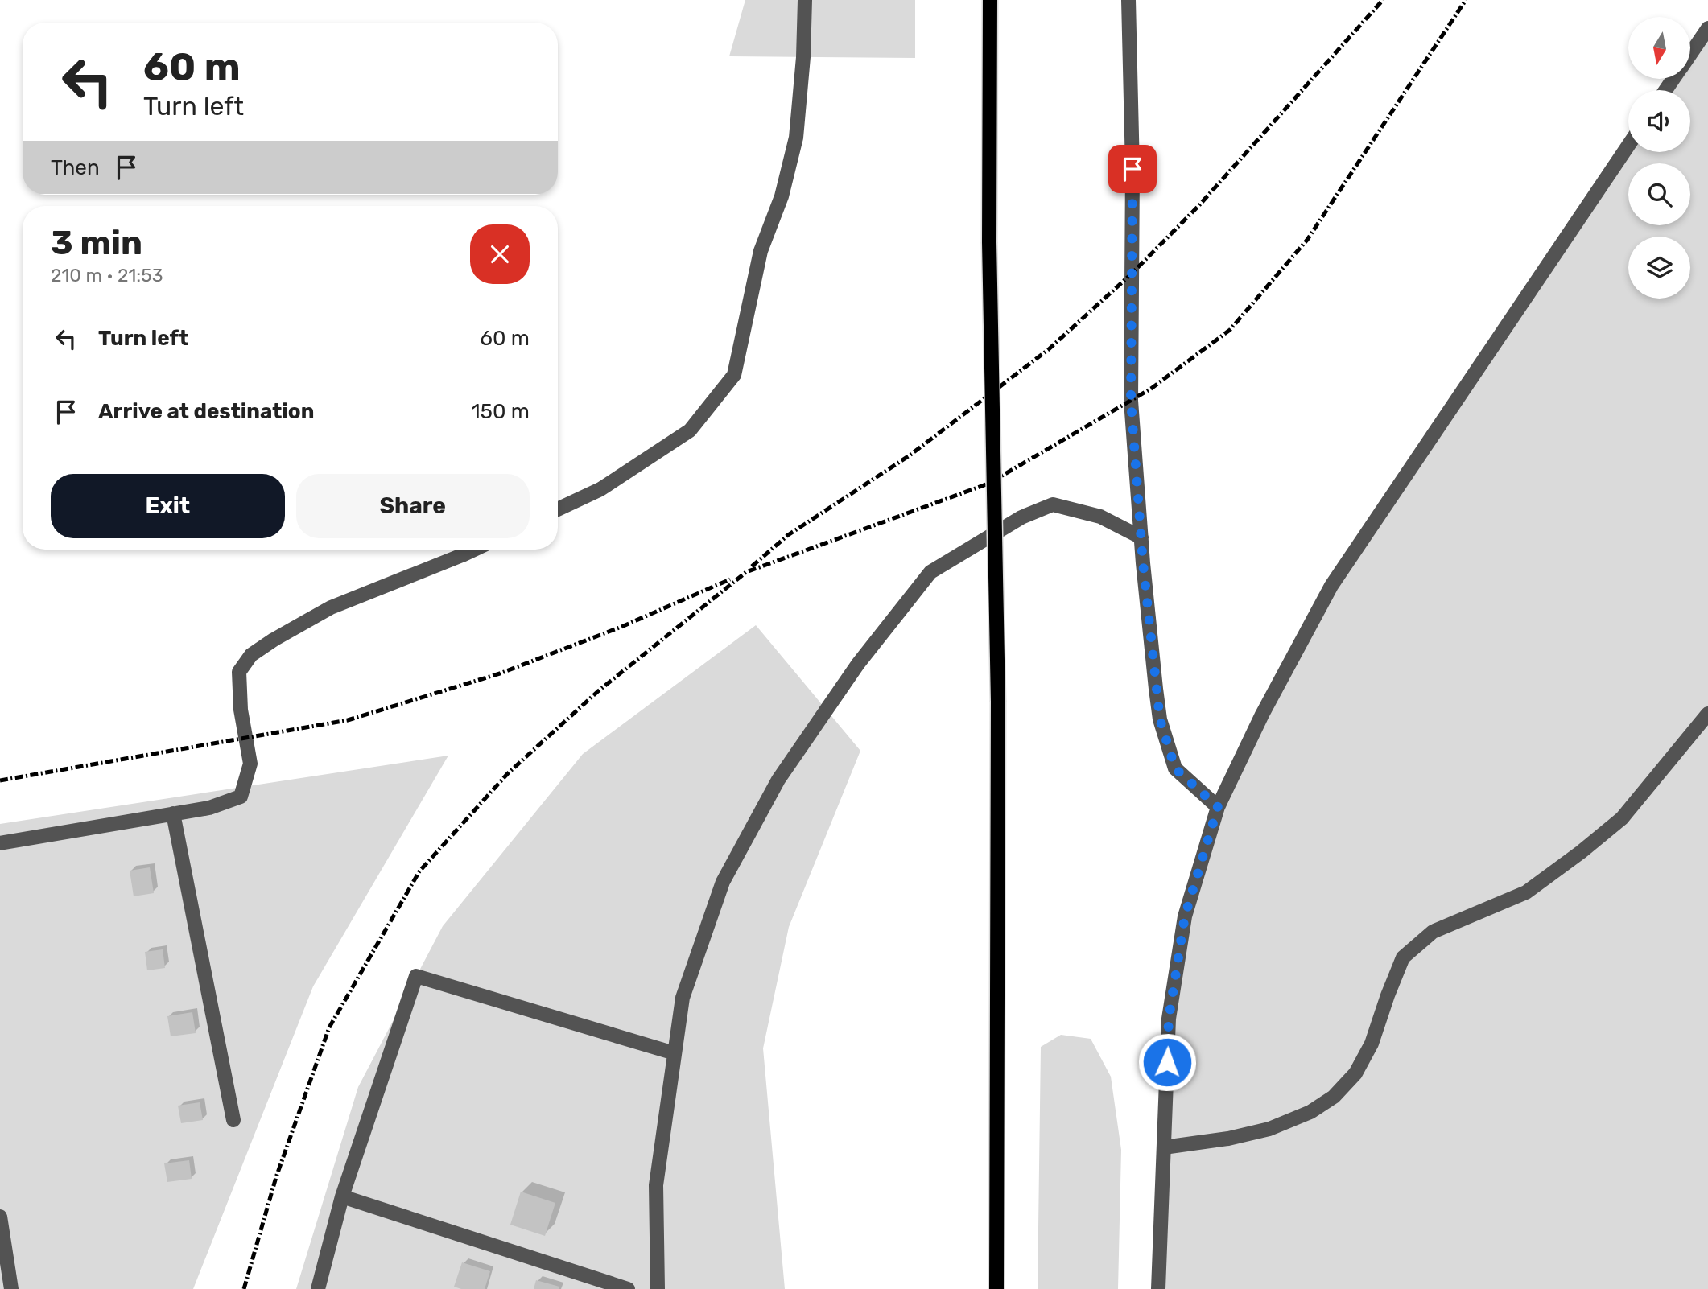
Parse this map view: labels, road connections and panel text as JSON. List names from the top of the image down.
{
  "north": "bottom",
  "page": {
    "turn": ["60 m", "Turn left"],
    "then": "Then",
    "heading": ["3 min", "210 m · 21:53"],
    "list": [
      {
        "name": "Turn left",
        "value": "60 m"
      },
      {
        "name": "Arrive at destination",
        "value": "150 m"
      }
    ],
    "buttons": ["Exit", "Share"]
  }
}
